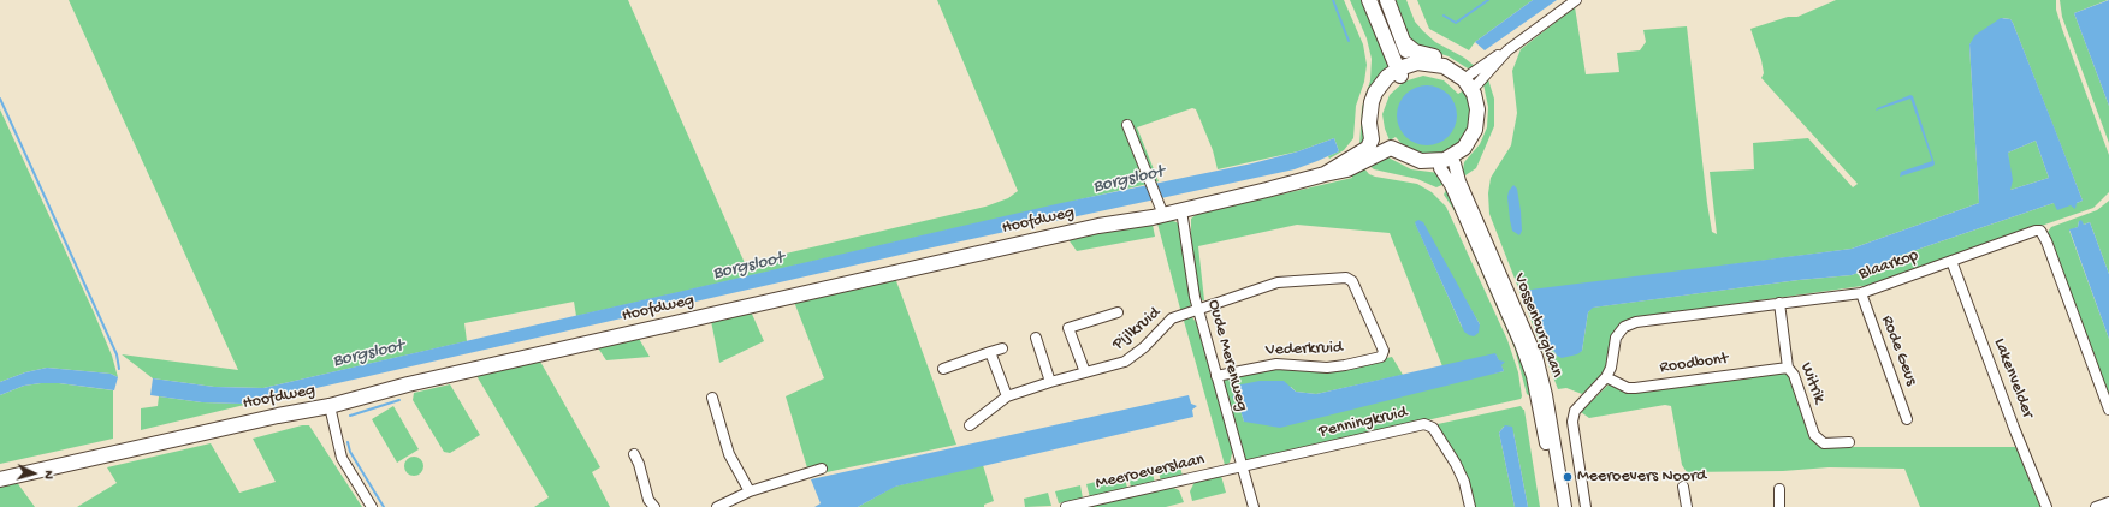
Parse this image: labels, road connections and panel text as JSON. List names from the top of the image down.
{
  "streets": {
    "main road": ["Hoofdweg"],
    "street": [
      "Blaarkop",
      "Vossenburglaan",
      "Pijlkruid",
      "Vederkruid",
      "Rode Geus",
      "Oude Merenweg",
      "Roodbont",
      "Lakenvelder",
      "Witrik",
      "Penningkruid",
      "Meeroeverslaan"
    ]
  },
  "crossings": [
    ["Hoofdweg", "Vossenburglaan"],
    ["Hoofdweg", "Oude Merenweg"],
    ["Blaarkop", "Rode Geus"],
    ["Blaarkop", "Roodbont"],
    ["Blaarkop", "Lakenvelder"],
    ["Blaarkop", "Witrik"],
    ["Pijlkruid", "Vederkruid"],
    ["Pijlkruid", "Oude Merenweg"],
    ["Vederkruid", "Oude Merenweg"],
    ["Oude Merenweg", "Penningkruid"],
    ["Oude Merenweg", "Meeroeverslaan"],
    ["Roodbont", "Witrik"],
    ["Penningkruid", "Meeroeverslaan"]
  ],
  "water": ["Borgsloot"],
  "places": ["Meeroevers Noord"],
  "north": "right"
}
